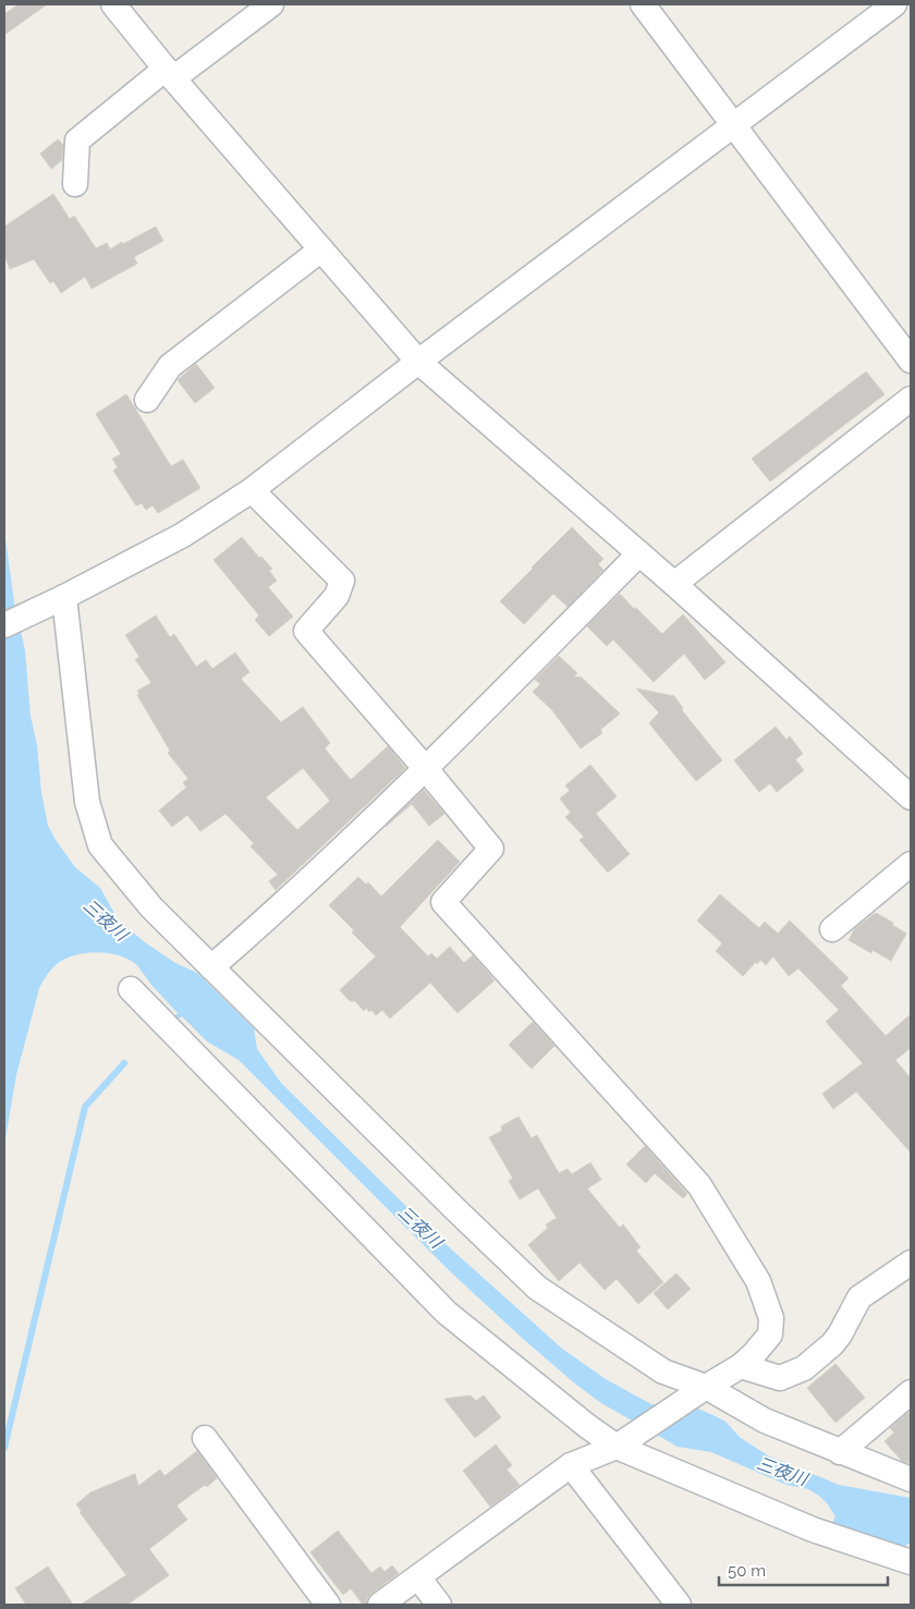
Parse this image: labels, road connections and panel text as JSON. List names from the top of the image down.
{
  "water": ["三夜川"],
  "scale_bar": "50 m"
}
